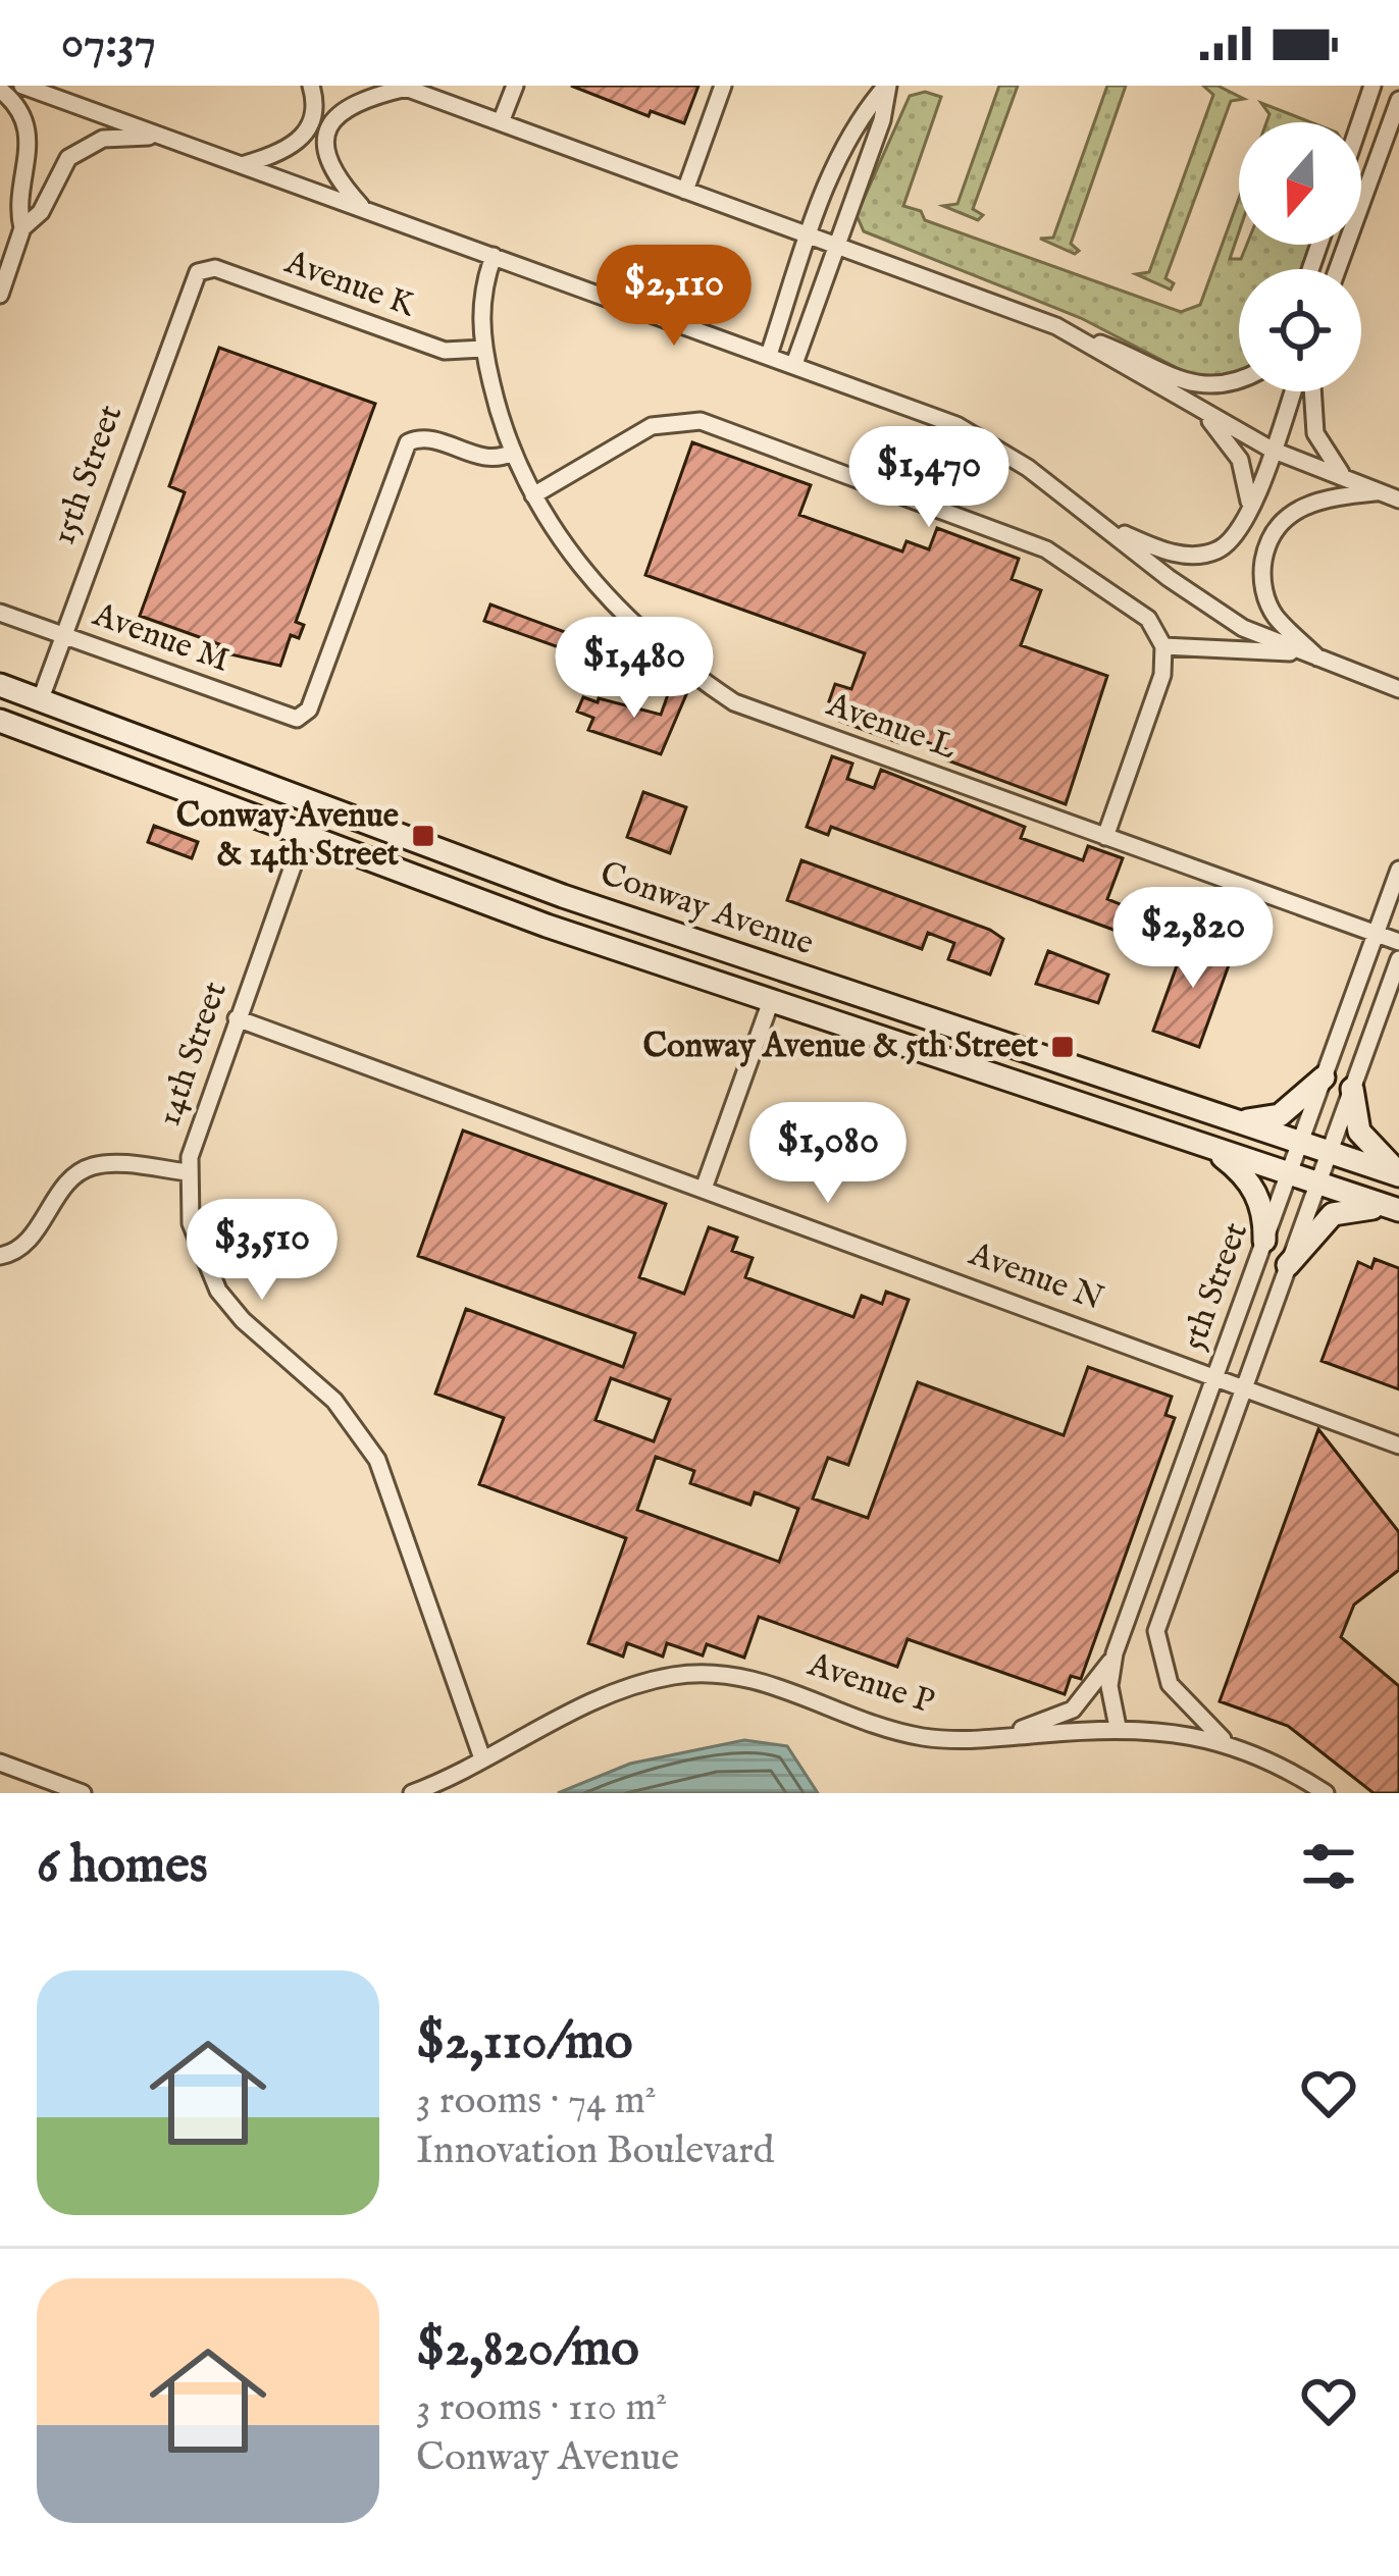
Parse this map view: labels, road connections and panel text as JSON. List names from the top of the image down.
{
  "streets": {
    "street": [
      "Avenue K",
      "15th Street",
      "Avenue M",
      "Avenue L",
      "Conway Avenue",
      "14th Street",
      "Avenue N",
      "5th Street",
      "Avenue P"
    ]
  },
  "crossings": [
    ["Avenue K", "15th Street"],
    ["Avenue K", "Avenue L"],
    ["15th Street", "Avenue M"],
    ["15th Street", "Conway Avenue"],
    ["Avenue M", "Avenue L"],
    ["Avenue L", "5th Street"],
    ["Conway Avenue", "14th Street"],
    ["Conway Avenue", "5th Street"],
    ["14th Street", "Avenue N"],
    ["14th Street", "Avenue P"],
    ["Avenue N", "5th Street"],
    ["5th Street", "Avenue P"]
  ],
  "places": {
    "transit": ["Conway Avenue & 14th Street", "Conway Avenue & 5th Street"]
  },
  "north": "bottom",
  "page": {
    "status": "07:37",
    "price": [
      "$2,110",
      "$1,470",
      "$1,480",
      "$2,820",
      "$1,080",
      "$3,510"
    ],
    "heading": "6 homes",
    "list": [
      {
        "name": "$2,110/mo",
        "note": "3 rooms · 74 m² · Innovation Boulevard"
      },
      {
        "name": "$2,820/mo",
        "note": "3 rooms · 110 m² · Conway Avenue"
      }
    ]
  }
}
